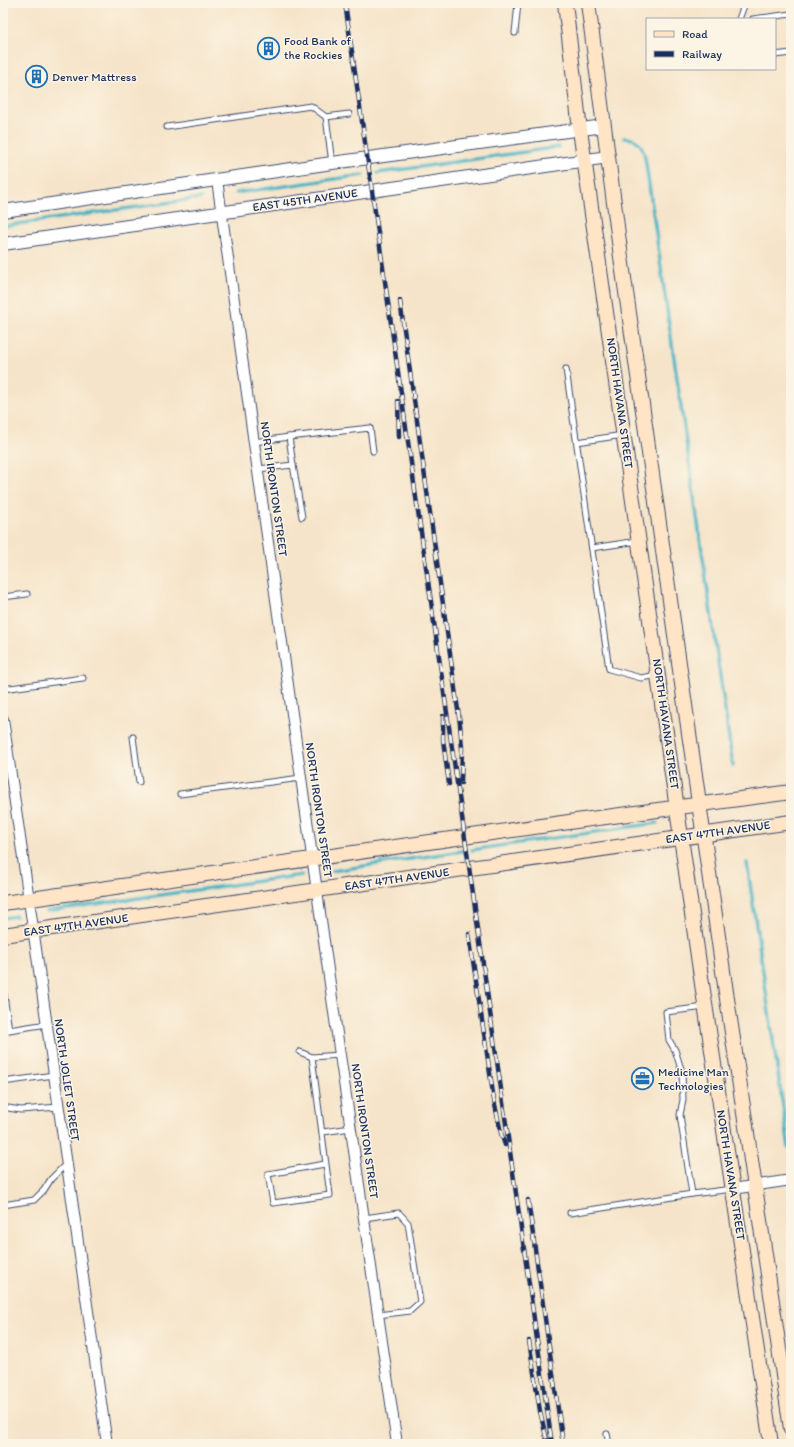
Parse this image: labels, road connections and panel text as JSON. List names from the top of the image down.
{
  "streets": {
    "main road": ["NORTH HAVANA STREET", "EAST 47TH AVENUE"],
    "street": ["EAST 45TH AVENUE", "NORTH IRONTON STREET", "NORTH JOLIET STREET"]
  },
  "crossings": [
    ["EAST 45TH AVENUE", "NORTH HAVANA STREET"],
    ["EAST 45TH AVENUE", "NORTH IRONTON STREET"],
    ["NORTH HAVANA STREET", "EAST 47TH AVENUE"],
    ["NORTH IRONTON STREET", "EAST 47TH AVENUE"],
    ["EAST 47TH AVENUE", "NORTH JOLIET STREET"]
  ],
  "places": {
    "building": ["Food Bank of the Rockies", "Denver Mattress"],
    "office": ["Medicine Man Technologies"]
  },
  "legend": ["Road", "Railway"]
}
